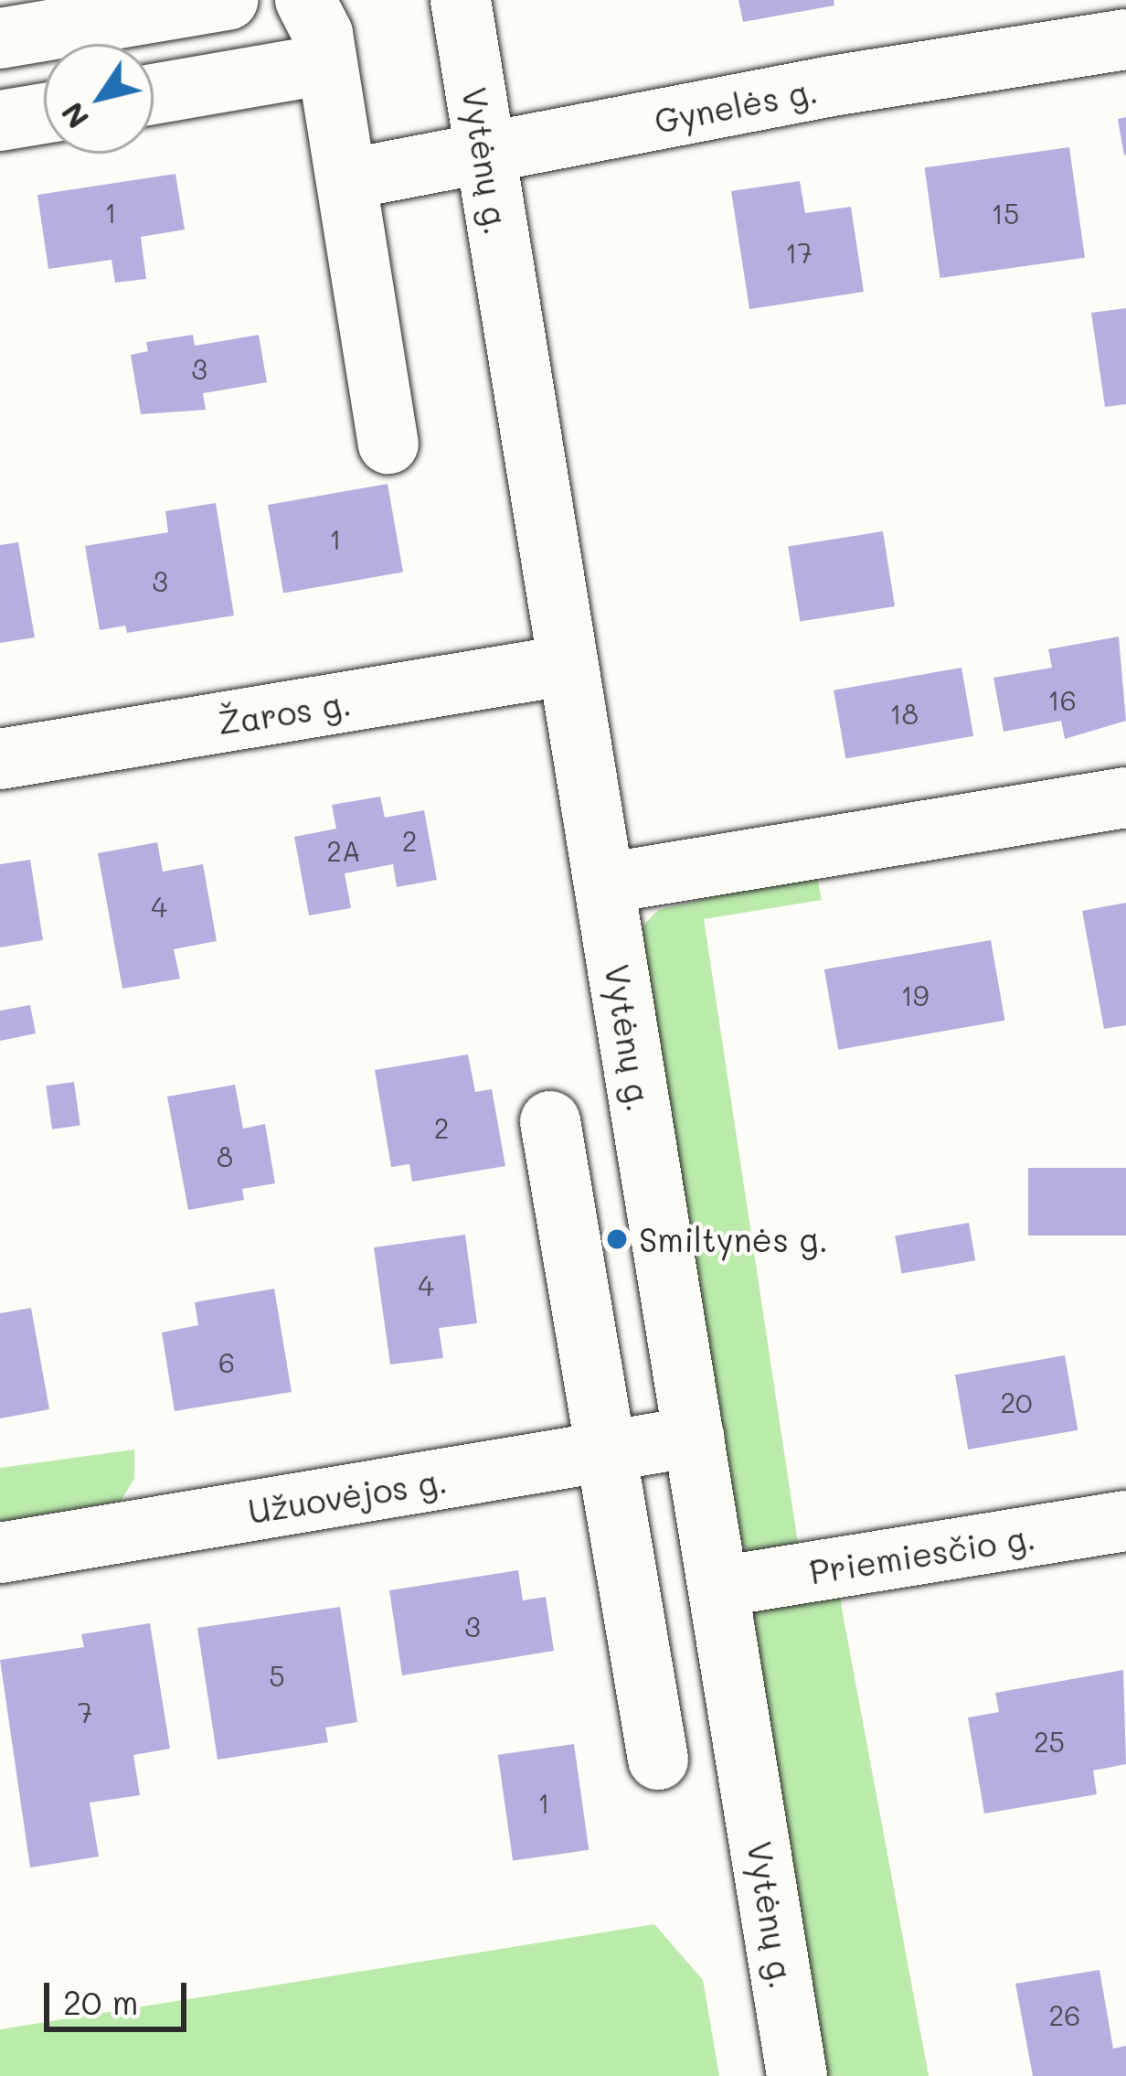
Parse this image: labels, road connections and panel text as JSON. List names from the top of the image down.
{
  "streets": {
    "street": [
      "Gynelės g.",
      "Vytėnų g.",
      "Žaros g.",
      "Užuovėjos g.",
      "Priemiesčio g."
    ]
  },
  "crossings": [
    ["Gynelės g.", "Vytėnų g."],
    ["Vytėnų g.", "Žaros g."],
    ["Vytėnų g.", "Užuovėjos g."],
    ["Vytėnų g.", "Priemiesčio g."]
  ],
  "places": ["Smiltynės g."],
  "house_numbers": [
    "1",
    "15",
    "17",
    "3",
    "1",
    "3",
    "16",
    "18",
    "2",
    "2A",
    "4",
    "19",
    "2",
    "8",
    "4",
    "6",
    "20",
    "3",
    "5",
    "7",
    "25",
    "1",
    "26"
  ],
  "scale_bar": "20 m",
  "north": "bottom left"
}
